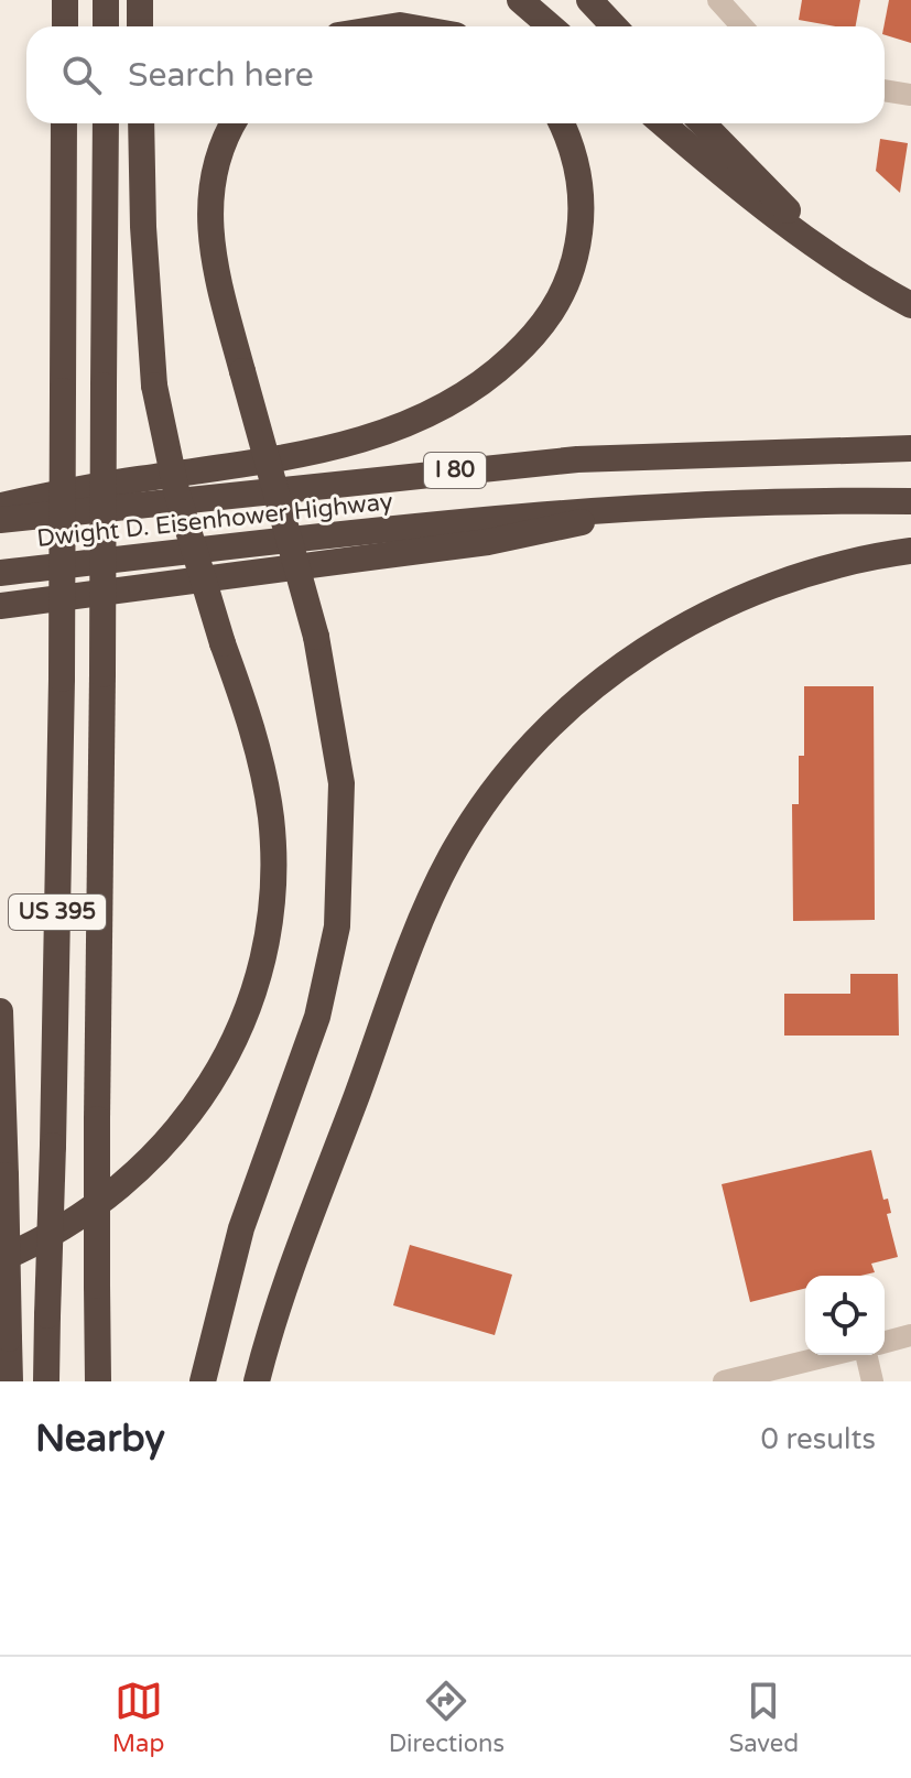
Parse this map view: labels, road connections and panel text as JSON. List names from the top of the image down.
{
  "streets": {
    "highway": ["I 80", "Dwight D. Eisenhower Highway", "US 395"]
  },
  "page": {
    "search": "Search here",
    "heading": ["Nearby", "0 results"],
    "nav": ["Map", "Directions", "Saved"]
  }
}
